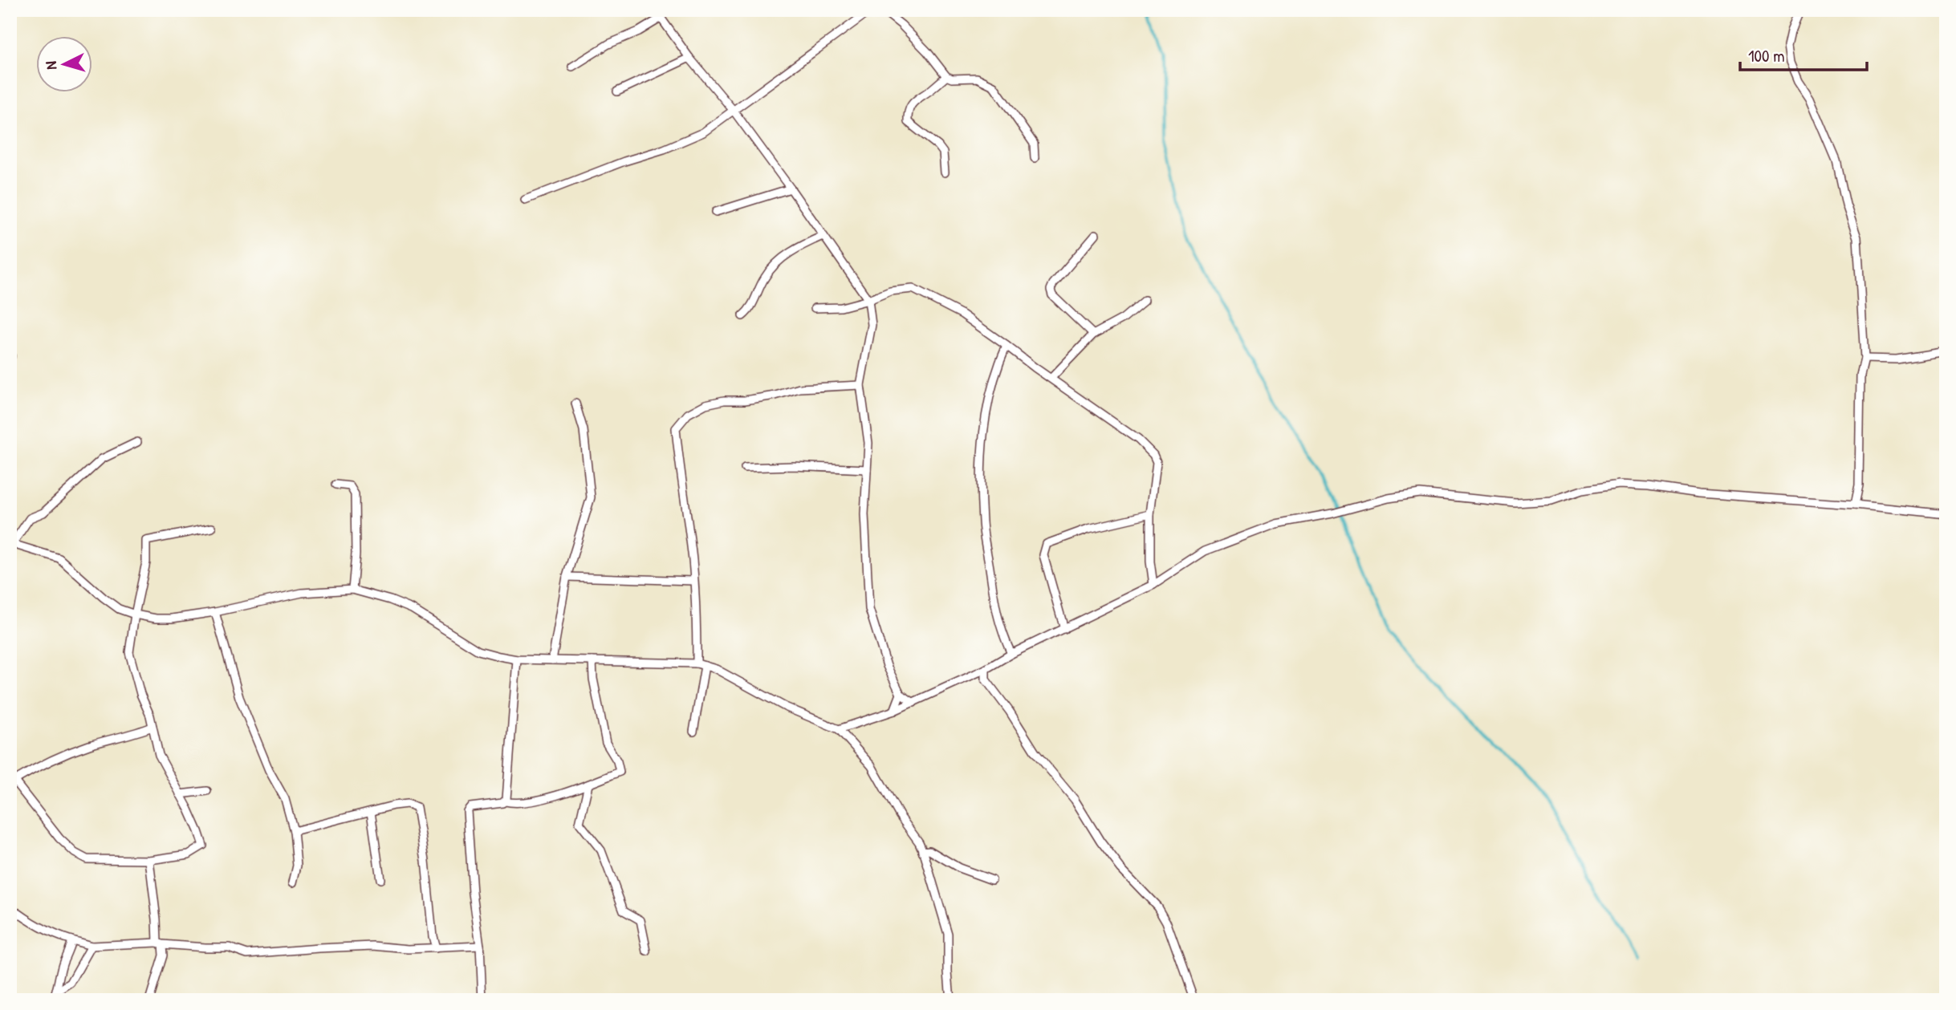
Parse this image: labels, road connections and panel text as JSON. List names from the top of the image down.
{
  "scale_bar": "100 m",
  "north": "left"
}
